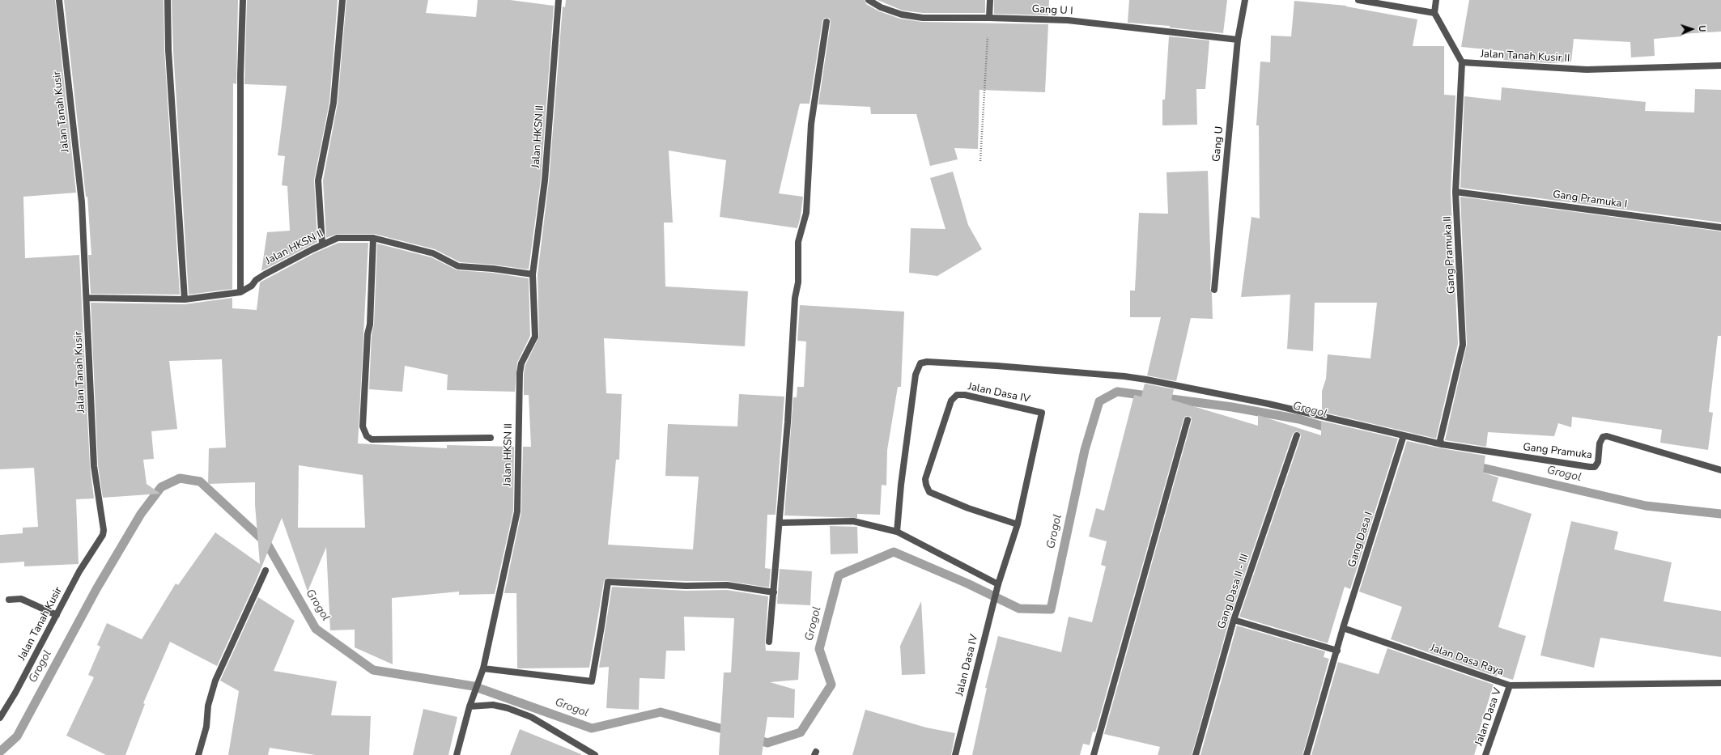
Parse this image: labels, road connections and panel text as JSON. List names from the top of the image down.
{
  "streets": {
    "street": [
      "Gang U I",
      "Jalan Tanah Kusir II",
      "Jalan Tanah Kusir",
      "Jalan HKSN II",
      "Gang U",
      "Gang Pramuka I",
      "Gang Pramuka II",
      "Jalan Dasa IV",
      "Gang Pramuka",
      "Gang Dasa I",
      "Gang Dasa II - III",
      "Jalan Dasa Raya",
      "Jalan Dasa V"
    ]
  },
  "crossings": [
    ["Gang U I", "Gang U"],
    ["Jalan Tanah Kusir II", "Gang Pramuka II"],
    ["Jalan Tanah Kusir", "Jalan HKSN II"],
    ["Gang Pramuka I", "Gang Pramuka II"],
    ["Gang Pramuka II", "Gang Pramuka"],
    ["Gang Dasa I", "Jalan Dasa Raya"],
    ["Jalan Dasa Raya", "Jalan Dasa V"]
  ],
  "water": ["Grogol"],
  "north": "right"
}
